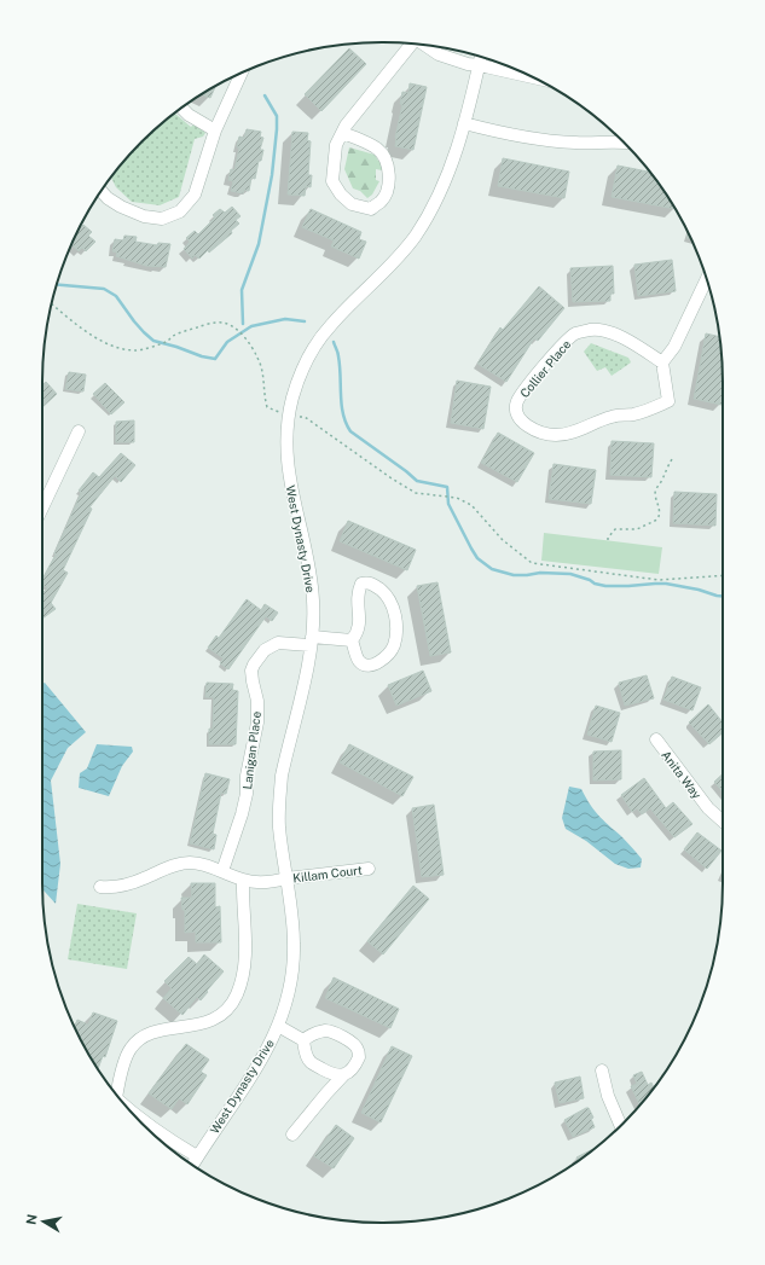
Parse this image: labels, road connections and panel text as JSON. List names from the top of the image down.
{
  "streets": {
    "street": [
      "Collier Place",
      "West Dynasty Drive",
      "Lanigan Place",
      "Anita Way",
      "Killam Court"
    ]
  },
  "crossings": [
    ["West Dynasty Drive", "Lanigan Place"],
    ["West Dynasty Drive", "Killam Court"],
    ["Lanigan Place", "Killam Court"]
  ],
  "north": "left"
}
